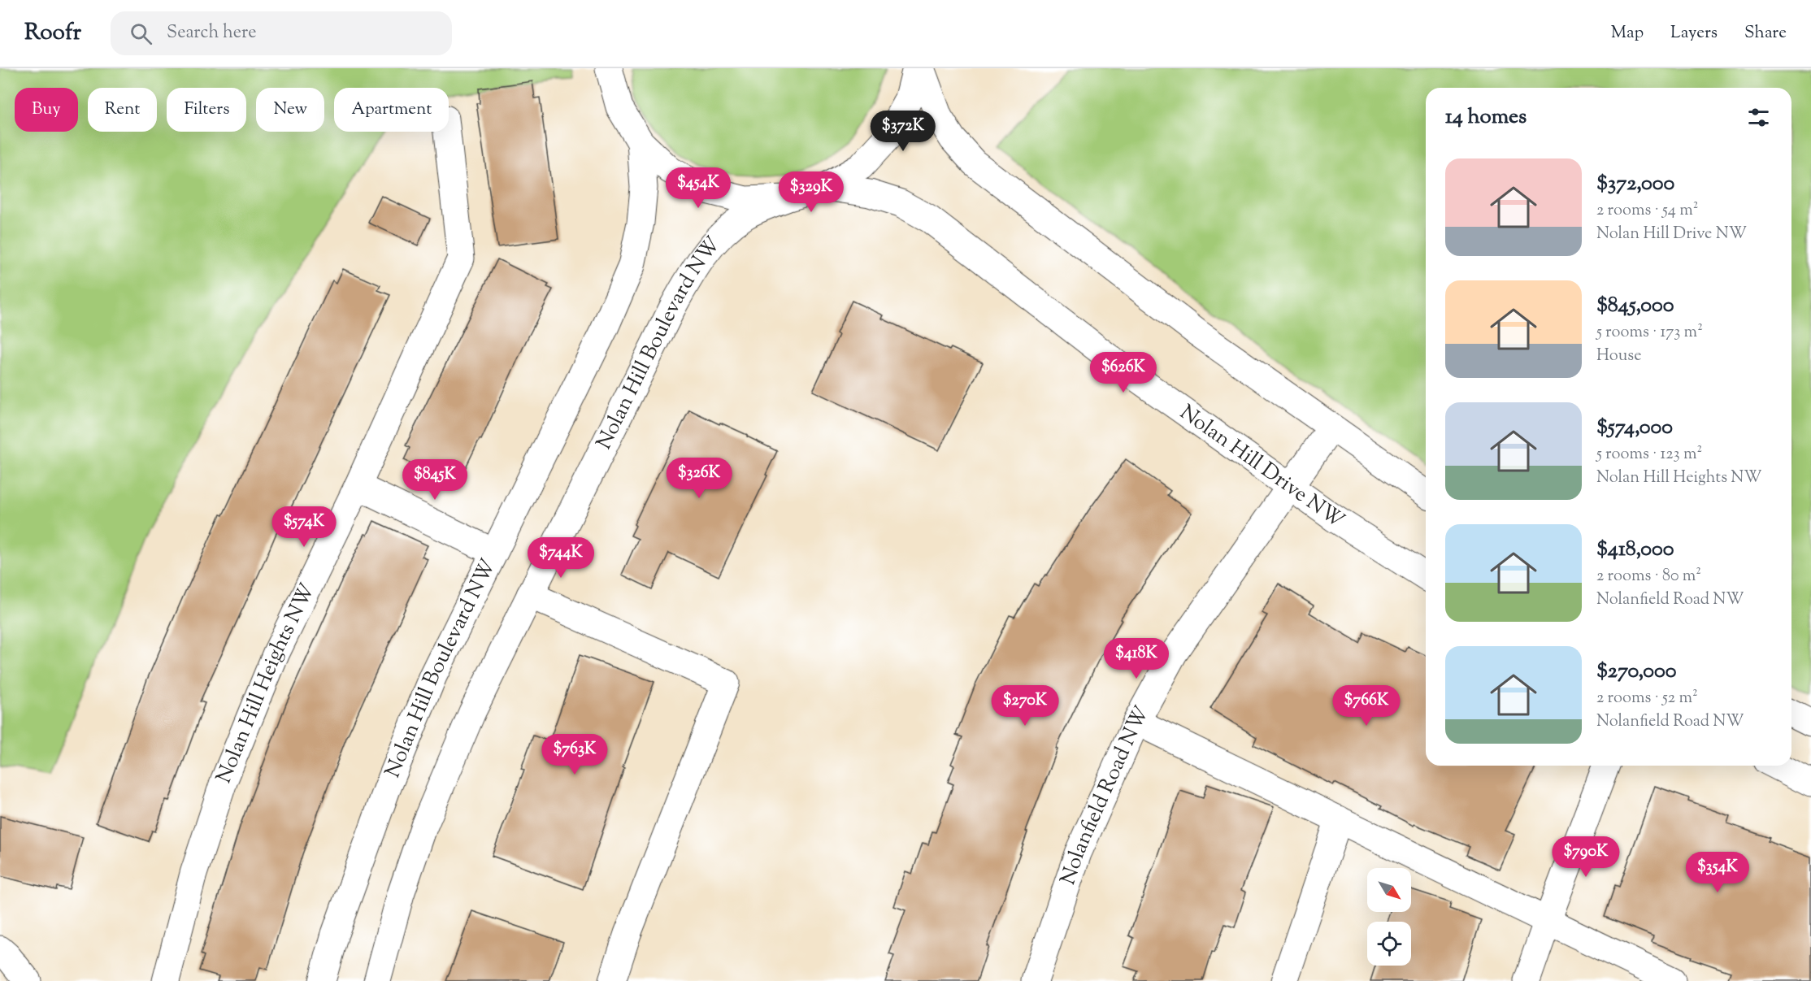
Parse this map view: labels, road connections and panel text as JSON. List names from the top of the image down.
{
  "streets": {
    "street": [
      "Nolan Hill Boulevard NW",
      "Nolan Hill Drive NW",
      "Nolan Hill Heights NW",
      "Nolanfield Road NW"
    ]
  },
  "crossings": [
    ["Nolan Hill Drive NW", "Nolanfield Road NW"]
  ],
  "north": "bottom right",
  "page": {
    "header": "Roofr",
    "search": "Search here",
    "nav": ["Map", "Layers", "Share"],
    "chip": [
      "Buy",
      "Rent",
      "Filters",
      "New",
      "Apartment"
    ],
    "heading": "14 homes",
    "price": [
      "$372K",
      "$454K",
      "$329K",
      "$626K",
      "$326K",
      "$845K",
      "$574K",
      "$744K",
      "$418K",
      "$270K",
      "$766K",
      "$763K",
      "$790K",
      "$354K"
    ],
    "list": [
      {
        "name": "$372,000",
        "note": "2 rooms · 54 m² · Nolan Hill Drive NW"
      },
      {
        "name": "$845,000",
        "note": "5 rooms · 173 m² · House"
      },
      {
        "name": "$574,000",
        "note": "5 rooms · 123 m² · Nolan Hill Heights NW"
      },
      {
        "name": "$418,000",
        "note": "2 rooms · 80 m² · Nolanfield Road NW"
      },
      {
        "name": "$270,000",
        "note": "2 rooms · 52 m² · Nolanfield Road NW"
      }
    ]
  }
}
